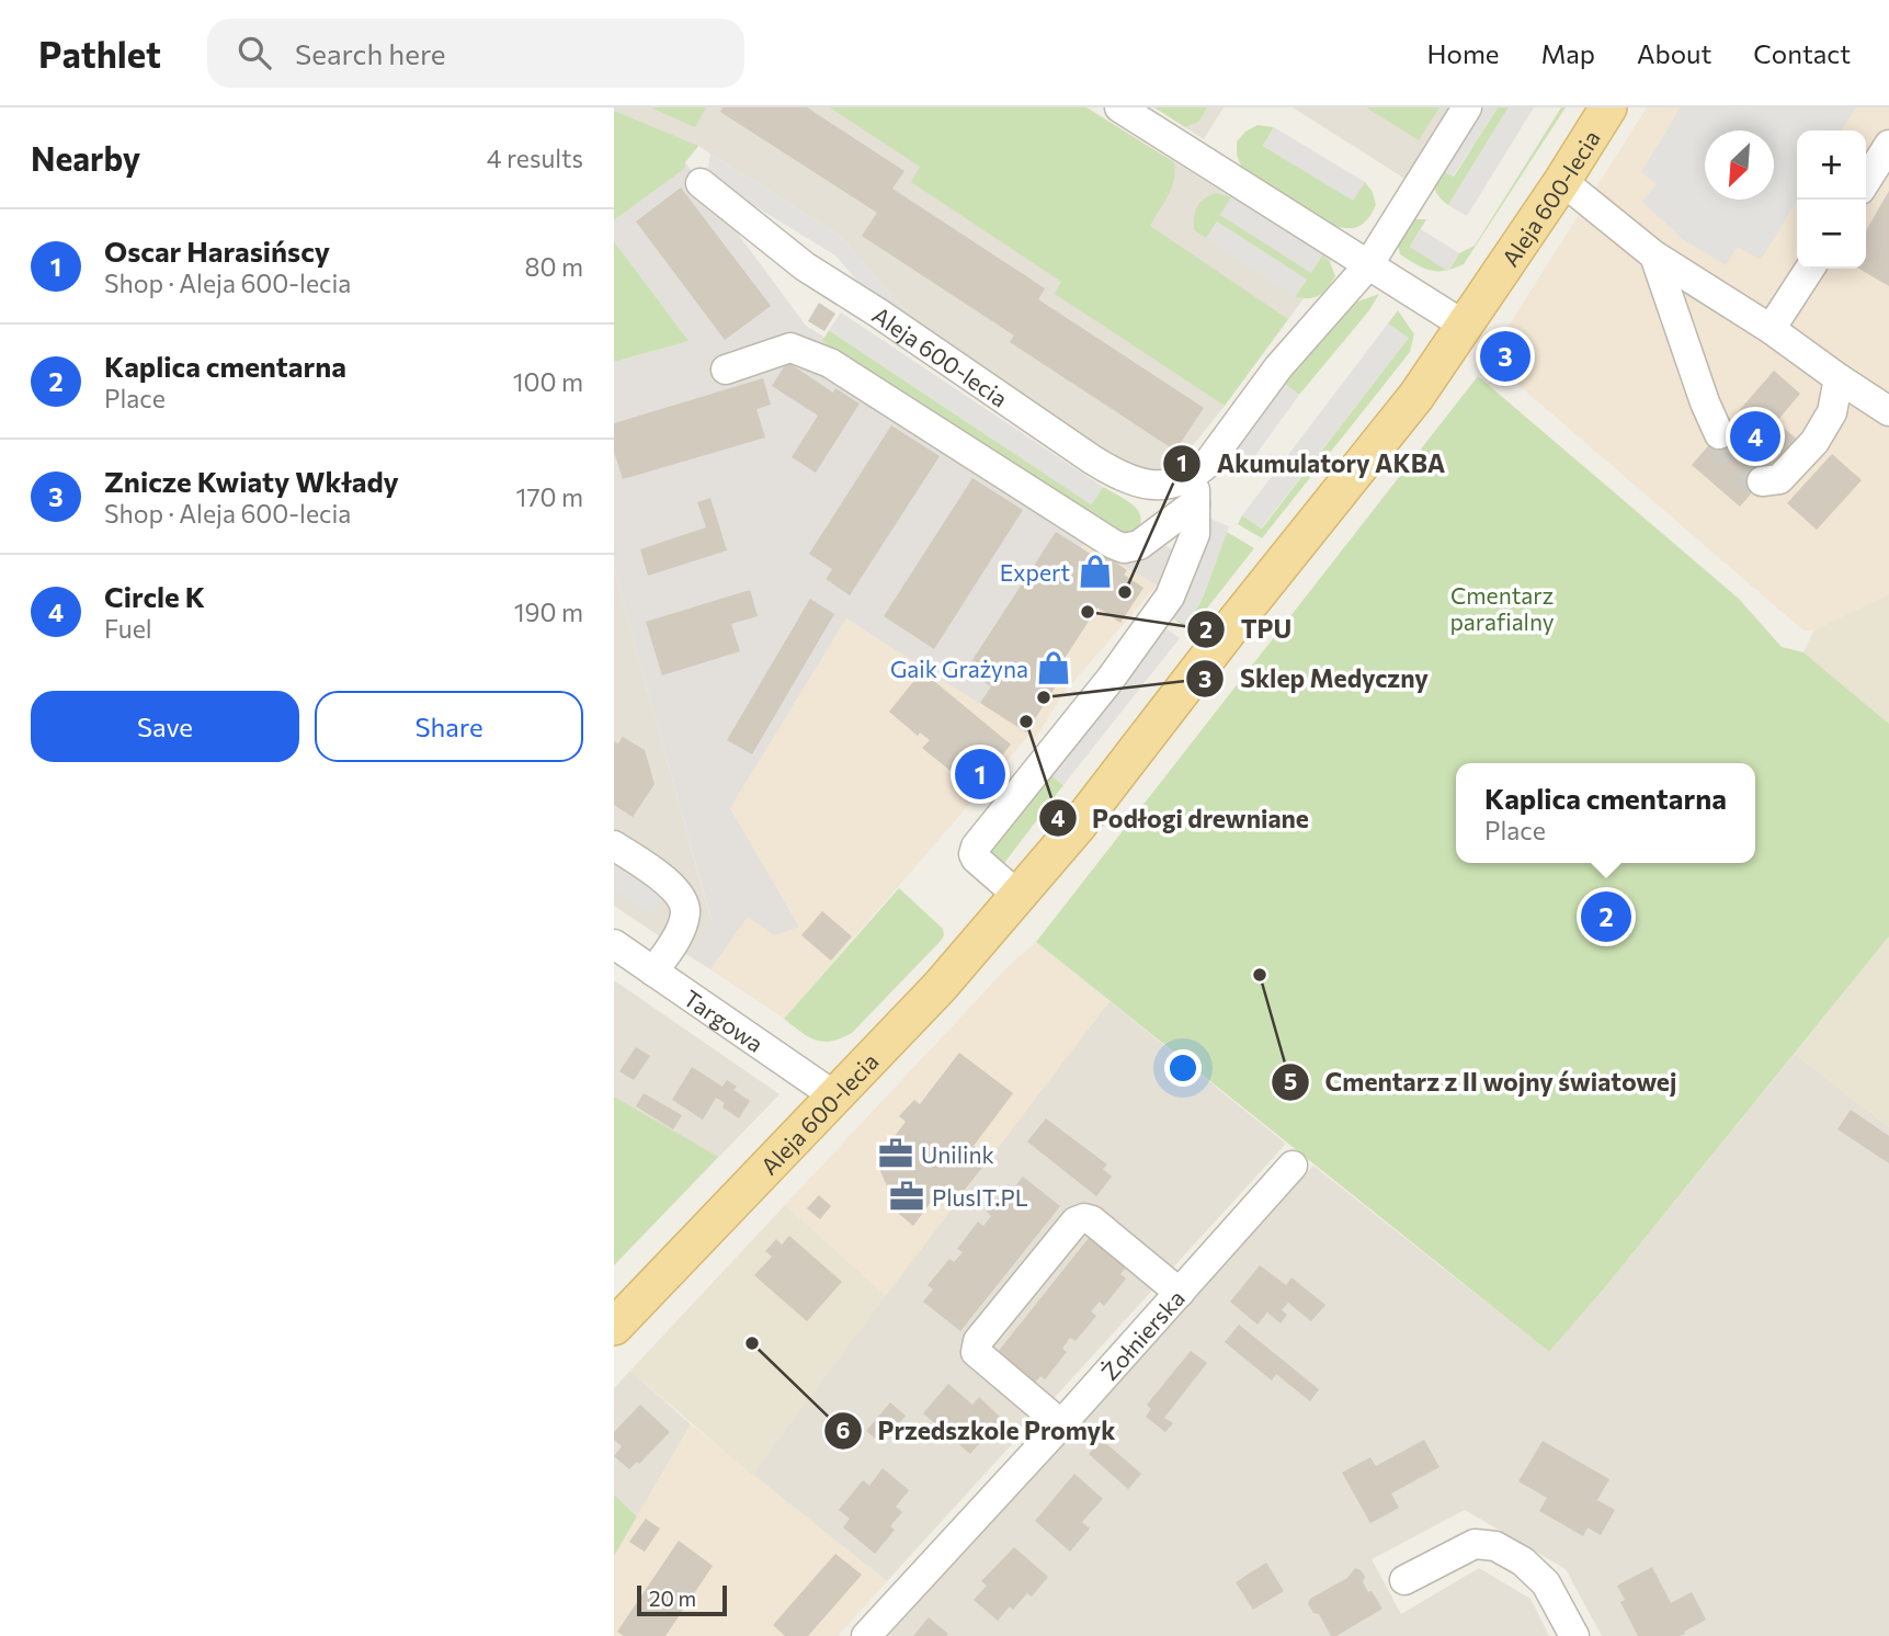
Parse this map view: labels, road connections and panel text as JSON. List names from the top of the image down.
{
  "streets": {
    "main road": ["Aleja 600-lecia"],
    "street": ["Targowa", "Żołnierska"]
  },
  "crossings": [
    ["Aleja 600-lecia", "Targowa"]
  ],
  "parks": ["Cmentarz parafialny"],
  "places": {
    "shop": ["Expert", "Gaik Grażyna"],
    "other": [
      "Akumulatory AKBA",
      "TPU",
      "Sklep Medyczny",
      "Podłogi drewniane",
      "Cmentarz z II wojny światowej",
      "Przedszkole Promyk"
    ],
    "office": ["Unilink", "PlusIT.PL"]
  },
  "scale_bar": "20 m",
  "north": "bottom left",
  "page": {
    "header": "Pathlet",
    "search": "Search here",
    "nav": [
      "Home",
      "Map",
      "About",
      "Contact"
    ],
    "heading": ["Nearby", "4 results"],
    "map_buttons": ["+", "−"],
    "list": [
      {
        "mark": "1",
        "name": "Oscar Harasińscy",
        "note": "Shop · Aleja 600-lecia",
        "value": "80 m"
      },
      {
        "mark": "2",
        "name": "Kaplica cmentarna",
        "note": "Place",
        "value": "100 m"
      },
      {
        "mark": "3",
        "name": "Znicze Kwiaty Wkłady",
        "note": "Shop · Aleja 600-lecia",
        "value": "170 m"
      },
      {
        "mark": "4",
        "name": "Circle K",
        "note": "Fuel",
        "value": "190 m"
      }
    ],
    "pins": [
      "3",
      "4",
      "1",
      "2"
    ],
    "buttons": ["Save", "Share"],
    "popup": ["Kaplica cmentarna", "Place"],
    "scale": "20 m"
  }
}
